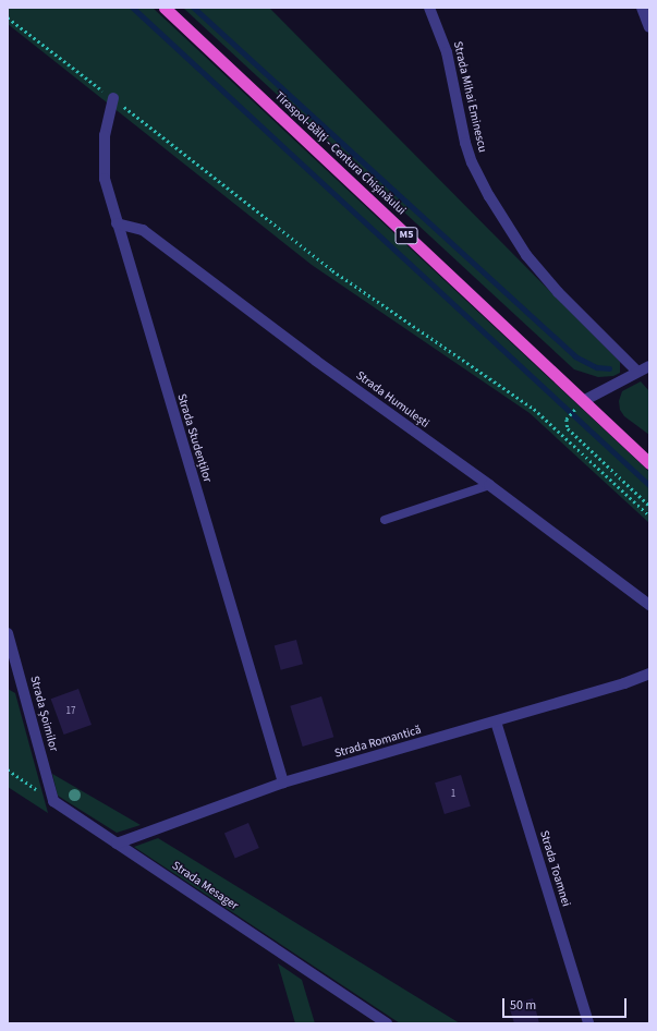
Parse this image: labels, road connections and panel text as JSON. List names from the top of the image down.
{
  "streets": {
    "highway": ["Tiraspol-Bălţi - Centura Chișinăului", "M5"],
    "street": [
      "Strada Mihai Eminescu",
      "Strada Humulești",
      "Strada Studenților",
      "Strada Șoimilor",
      "Strada Romantică",
      "Strada Toamnei",
      "Strada Mesager"
    ]
  },
  "crossings": [
    ["Strada Humulești", "Strada Studenților"],
    ["Strada Studenților", "Strada Romantică"],
    ["Strada Șoimilor", "Strada Mesager"],
    ["Strada Romantică", "Strada Toamnei"],
    ["Strada Romantică", "Strada Mesager"]
  ],
  "house_numbers": ["17", "1"],
  "scale_bar": "50 m"
}
